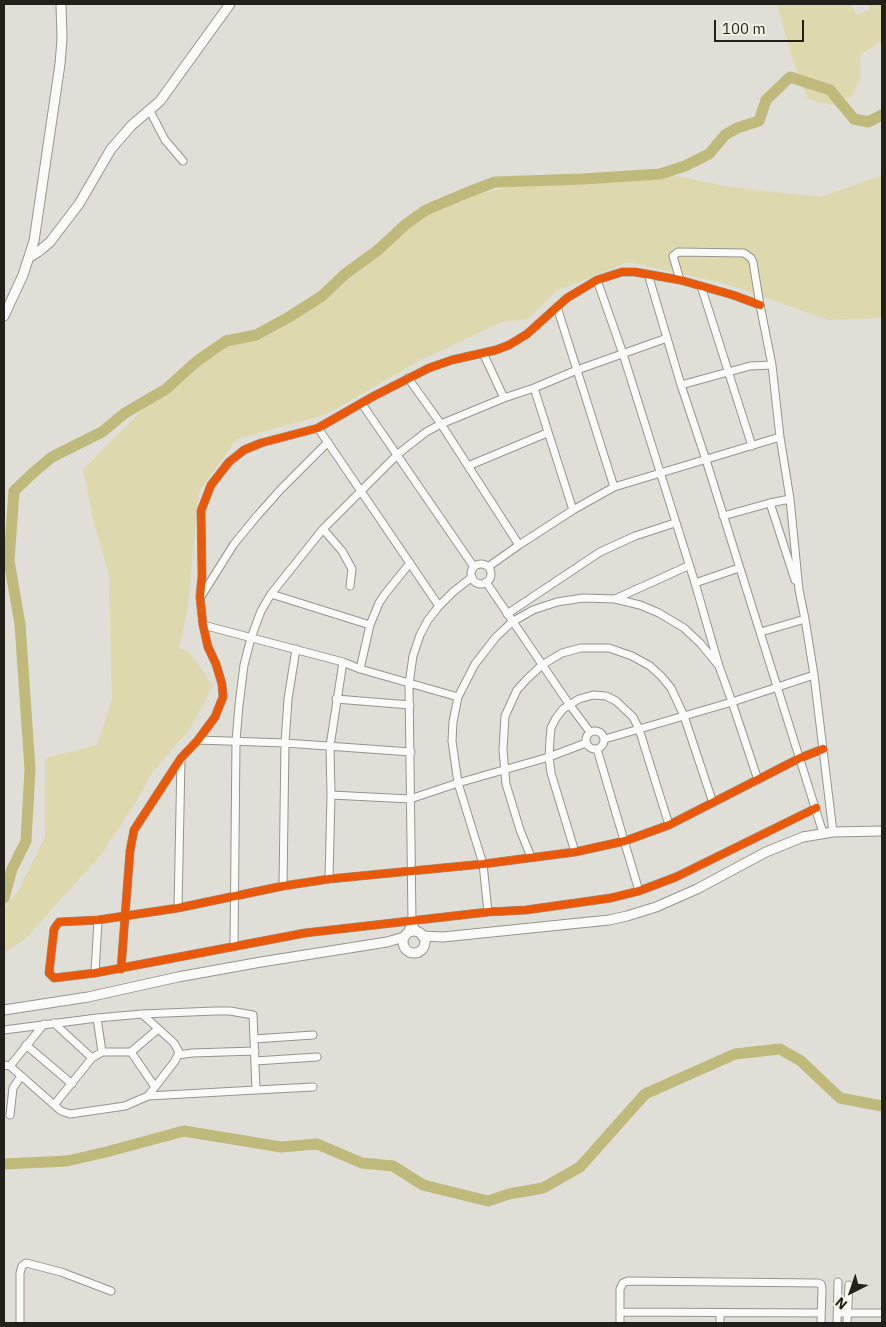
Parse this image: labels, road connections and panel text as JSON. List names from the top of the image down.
{
  "scale_bar": "100 m",
  "north": "bottom left"
}
